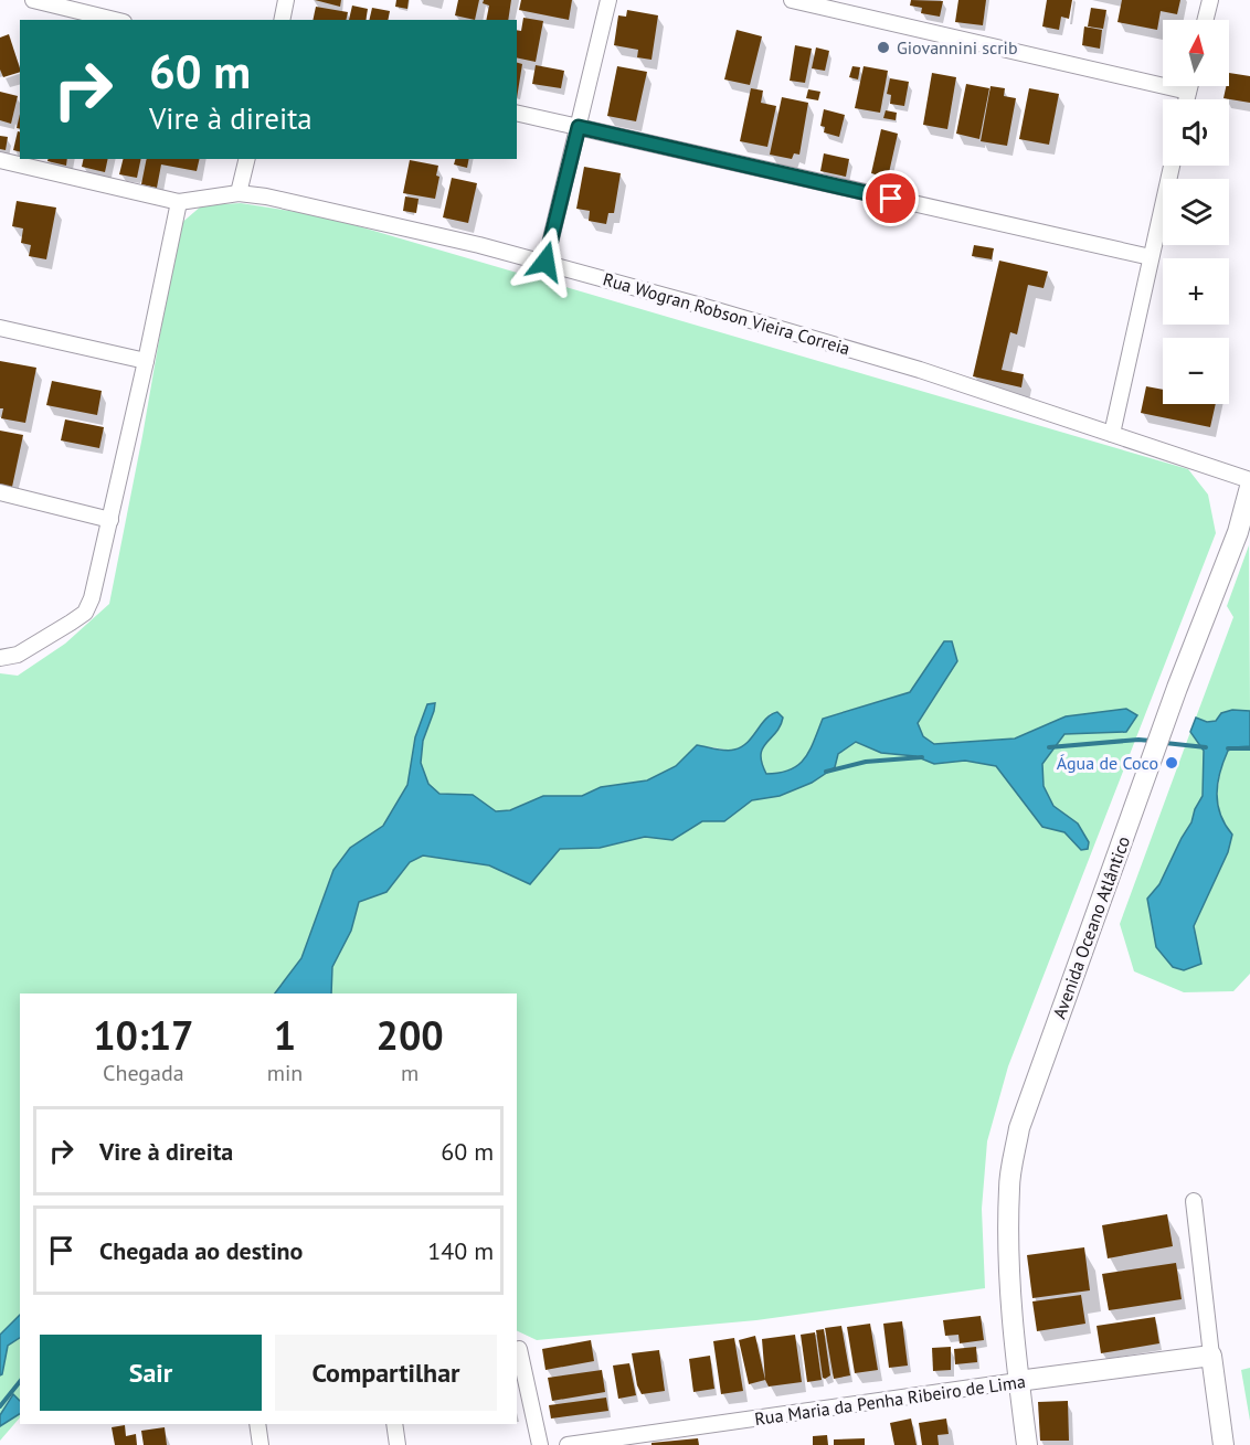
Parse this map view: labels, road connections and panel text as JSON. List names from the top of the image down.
{
  "streets": {
    "main road": ["Avenida Oceano Atlântico", "Rua Maria da Penha Ribeiro de Lima"],
    "street": ["Rua Wogran Robson Vieira Correia"]
  },
  "crossings": [
    ["Avenida Oceano Atlântico", "Rua Maria da Penha Ribeiro de Lima"]
  ],
  "places": ["Giovannini scrib", "Água de Coco"],
  "north": "top",
  "page": {
    "map_buttons": ["+", "−"],
    "turn": ["60 m", "Vire à direita"],
    "eta": [
      "10:17",
      "Chegada",
      "1",
      "min",
      "200",
      "m"
    ],
    "list": [
      {
        "name": "Vire à direita",
        "value": "60 m"
      },
      {
        "name": "Chegada ao destino",
        "value": "140 m"
      }
    ],
    "buttons": ["Sair", "Compartilhar"]
  }
}
